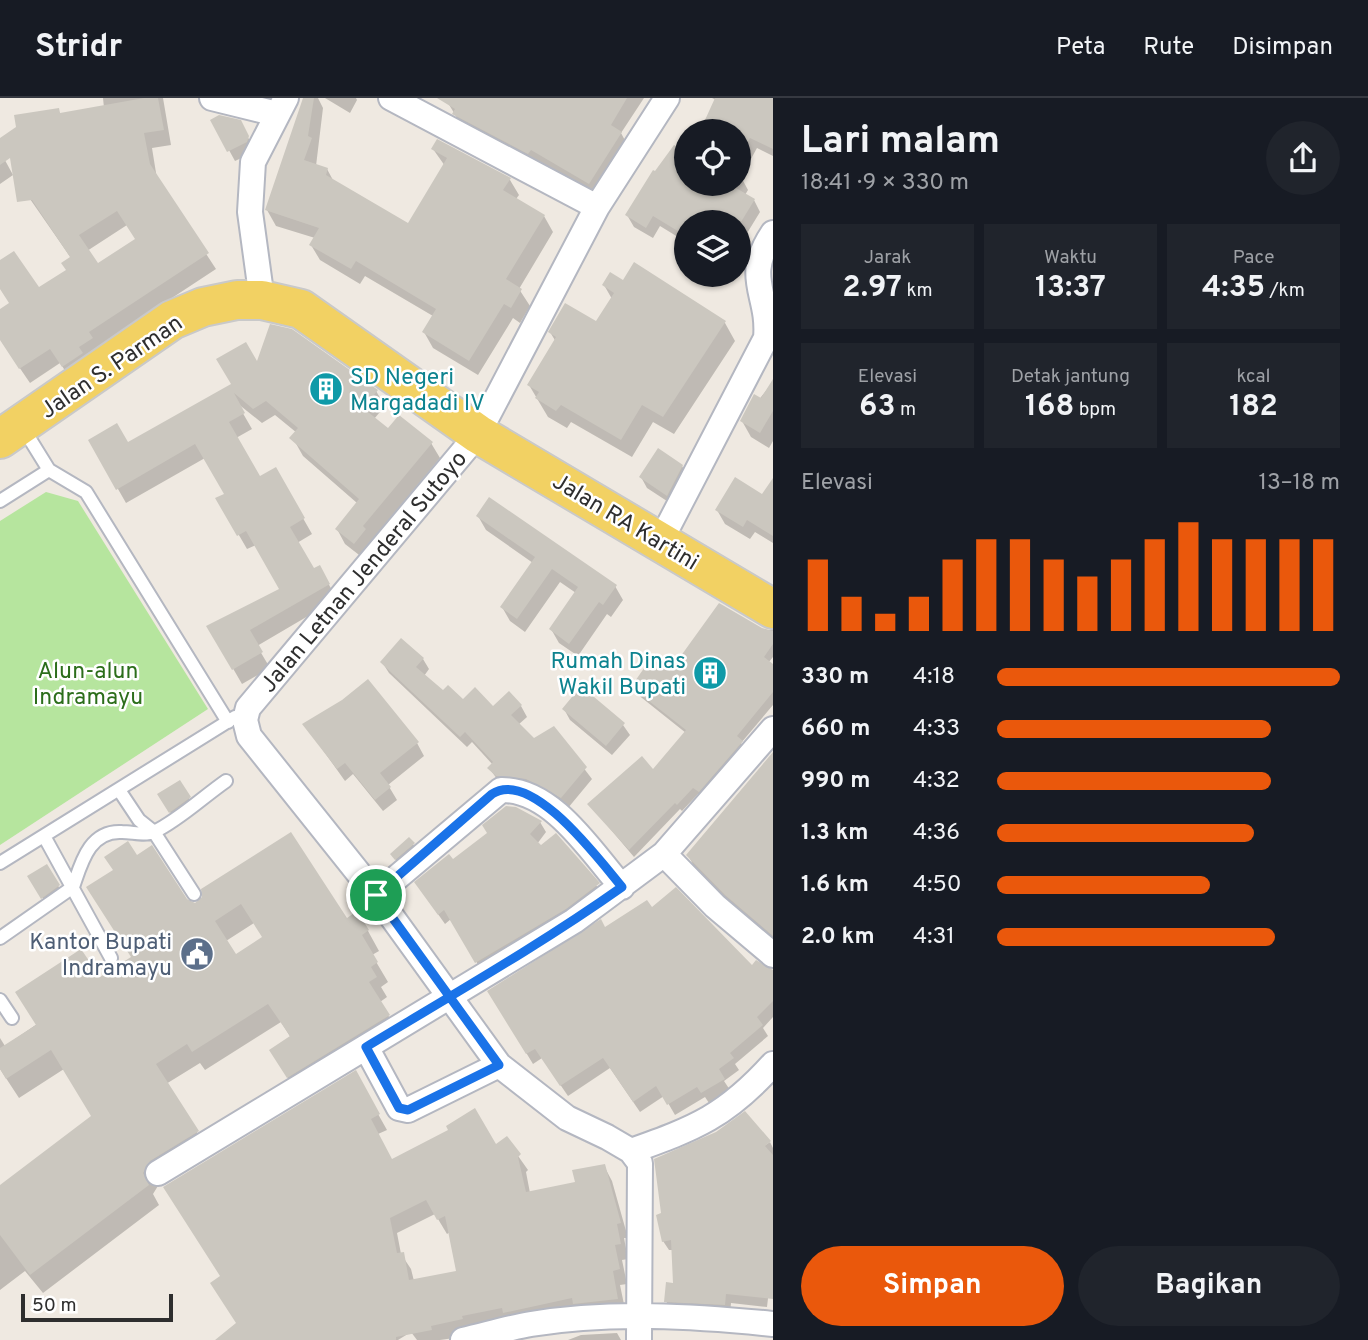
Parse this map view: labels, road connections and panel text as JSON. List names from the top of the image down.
{
  "streets": {
    "main road": ["Jalan S. Parman", "Jalan RA Kartini"],
    "street": ["Jalan Letnan Jenderal Sutoyo"]
  },
  "crossings": [
    ["Jalan S. Parman", "Jalan RA Kartini"],
    ["Jalan S. Parman", "Jalan Letnan Jenderal Sutoyo"],
    ["Jalan RA Kartini", "Jalan Letnan Jenderal Sutoyo"]
  ],
  "parks": ["Alun-alun Indramayu"],
  "places": {
    "building": ["SD Negeri Margadadi IV", "Rumah Dinas Wakil Bupati"],
    "public building": ["Kantor Bupati Indramayu"]
  },
  "scale_bar": "50 m",
  "page": {
    "header": "Stridr",
    "nav": ["Peta", "Rute", "Disimpan"],
    "heading": ["Lari malam", "18:41 · 9 × 330 m"],
    "stats": [
      ["Jarak", "2.97 km"],
      ["Waktu", "13:37"],
      ["Pace", "4:35 /km"],
      ["Elevasi", "63 m"],
      ["Detak jantung", "168 bpm"],
      ["kcal", "182"]
    ],
    "chart": ["Elevasi", "13–18 m"],
    "list": [
      {
        "name": "330 m",
        "note": "4:18"
      },
      {
        "name": "660 m",
        "note": "4:33"
      },
      {
        "name": "990 m",
        "note": "4:32"
      },
      {
        "name": "1.3 km",
        "note": "4:36"
      },
      {
        "name": "1.6 km",
        "note": "4:50"
      },
      {
        "name": "2.0 km",
        "note": "4:31"
      }
    ],
    "buttons": ["Simpan", "Bagikan"],
    "scale": "50 m"
  }
}
